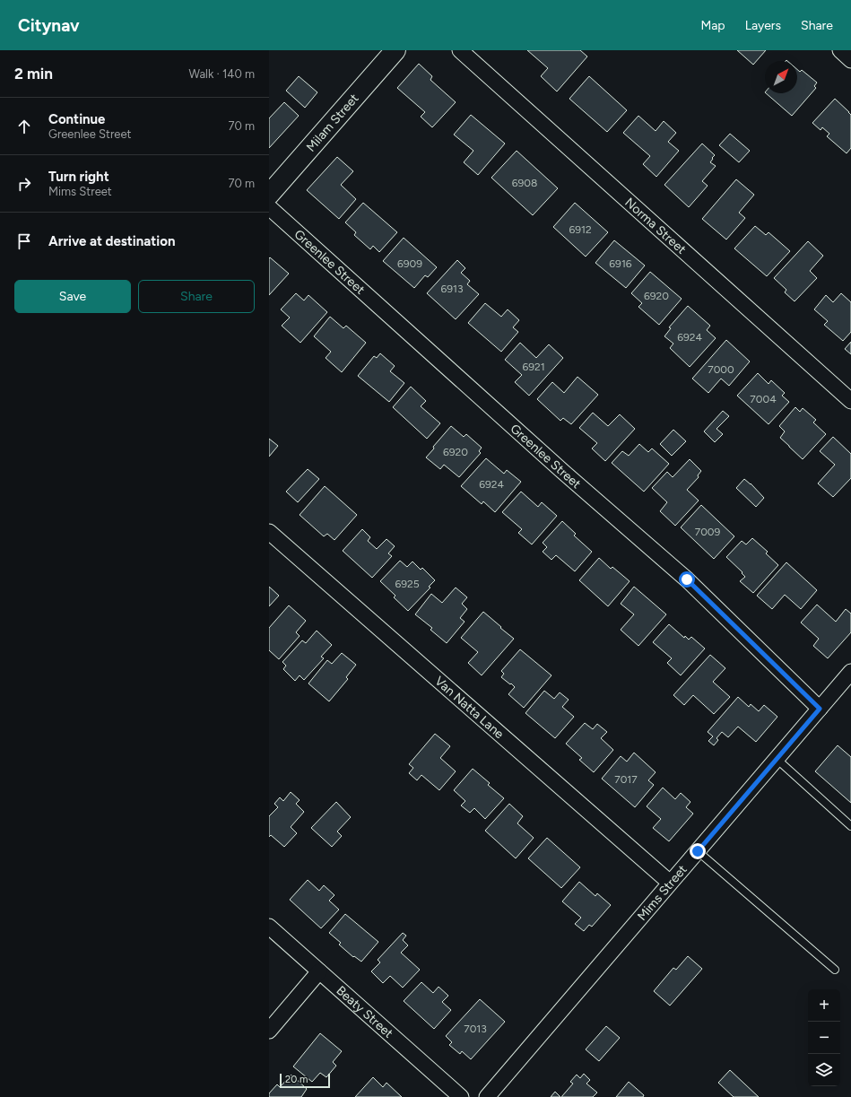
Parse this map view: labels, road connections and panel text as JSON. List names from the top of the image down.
{
  "streets": {
    "street": [
      "Milam Street",
      "Norma Street",
      "Greenlee Street",
      "Van Natta Lane",
      "Mims Street",
      "Beaty Street"
    ]
  },
  "crossings": [
    ["Greenlee Street", "Mims Street"],
    ["Van Natta Lane", "Mims Street"]
  ],
  "house_numbers": [
    "6908",
    "6912",
    "6909",
    "6916",
    "6913",
    "6920",
    "6924",
    "6921",
    "7000",
    "7004",
    "6920",
    "6924",
    "7009",
    "6925",
    "7017",
    "7013"
  ],
  "scale_bar": "20 m",
  "north": "top right",
  "page": {
    "header": "Citynav",
    "nav": ["Map", "Layers", "Share"],
    "heading": ["2 min", "Walk · 140 m"],
    "list": [
      ["Continue", "Greenlee Street", "70 m"],
      ["Turn right", "Mims Street", "70 m"],
      "Arrive at destination"
    ],
    "buttons": ["Save", "Share"],
    "map_buttons": ["+", "−"],
    "scale": "20 m"
  }
}
